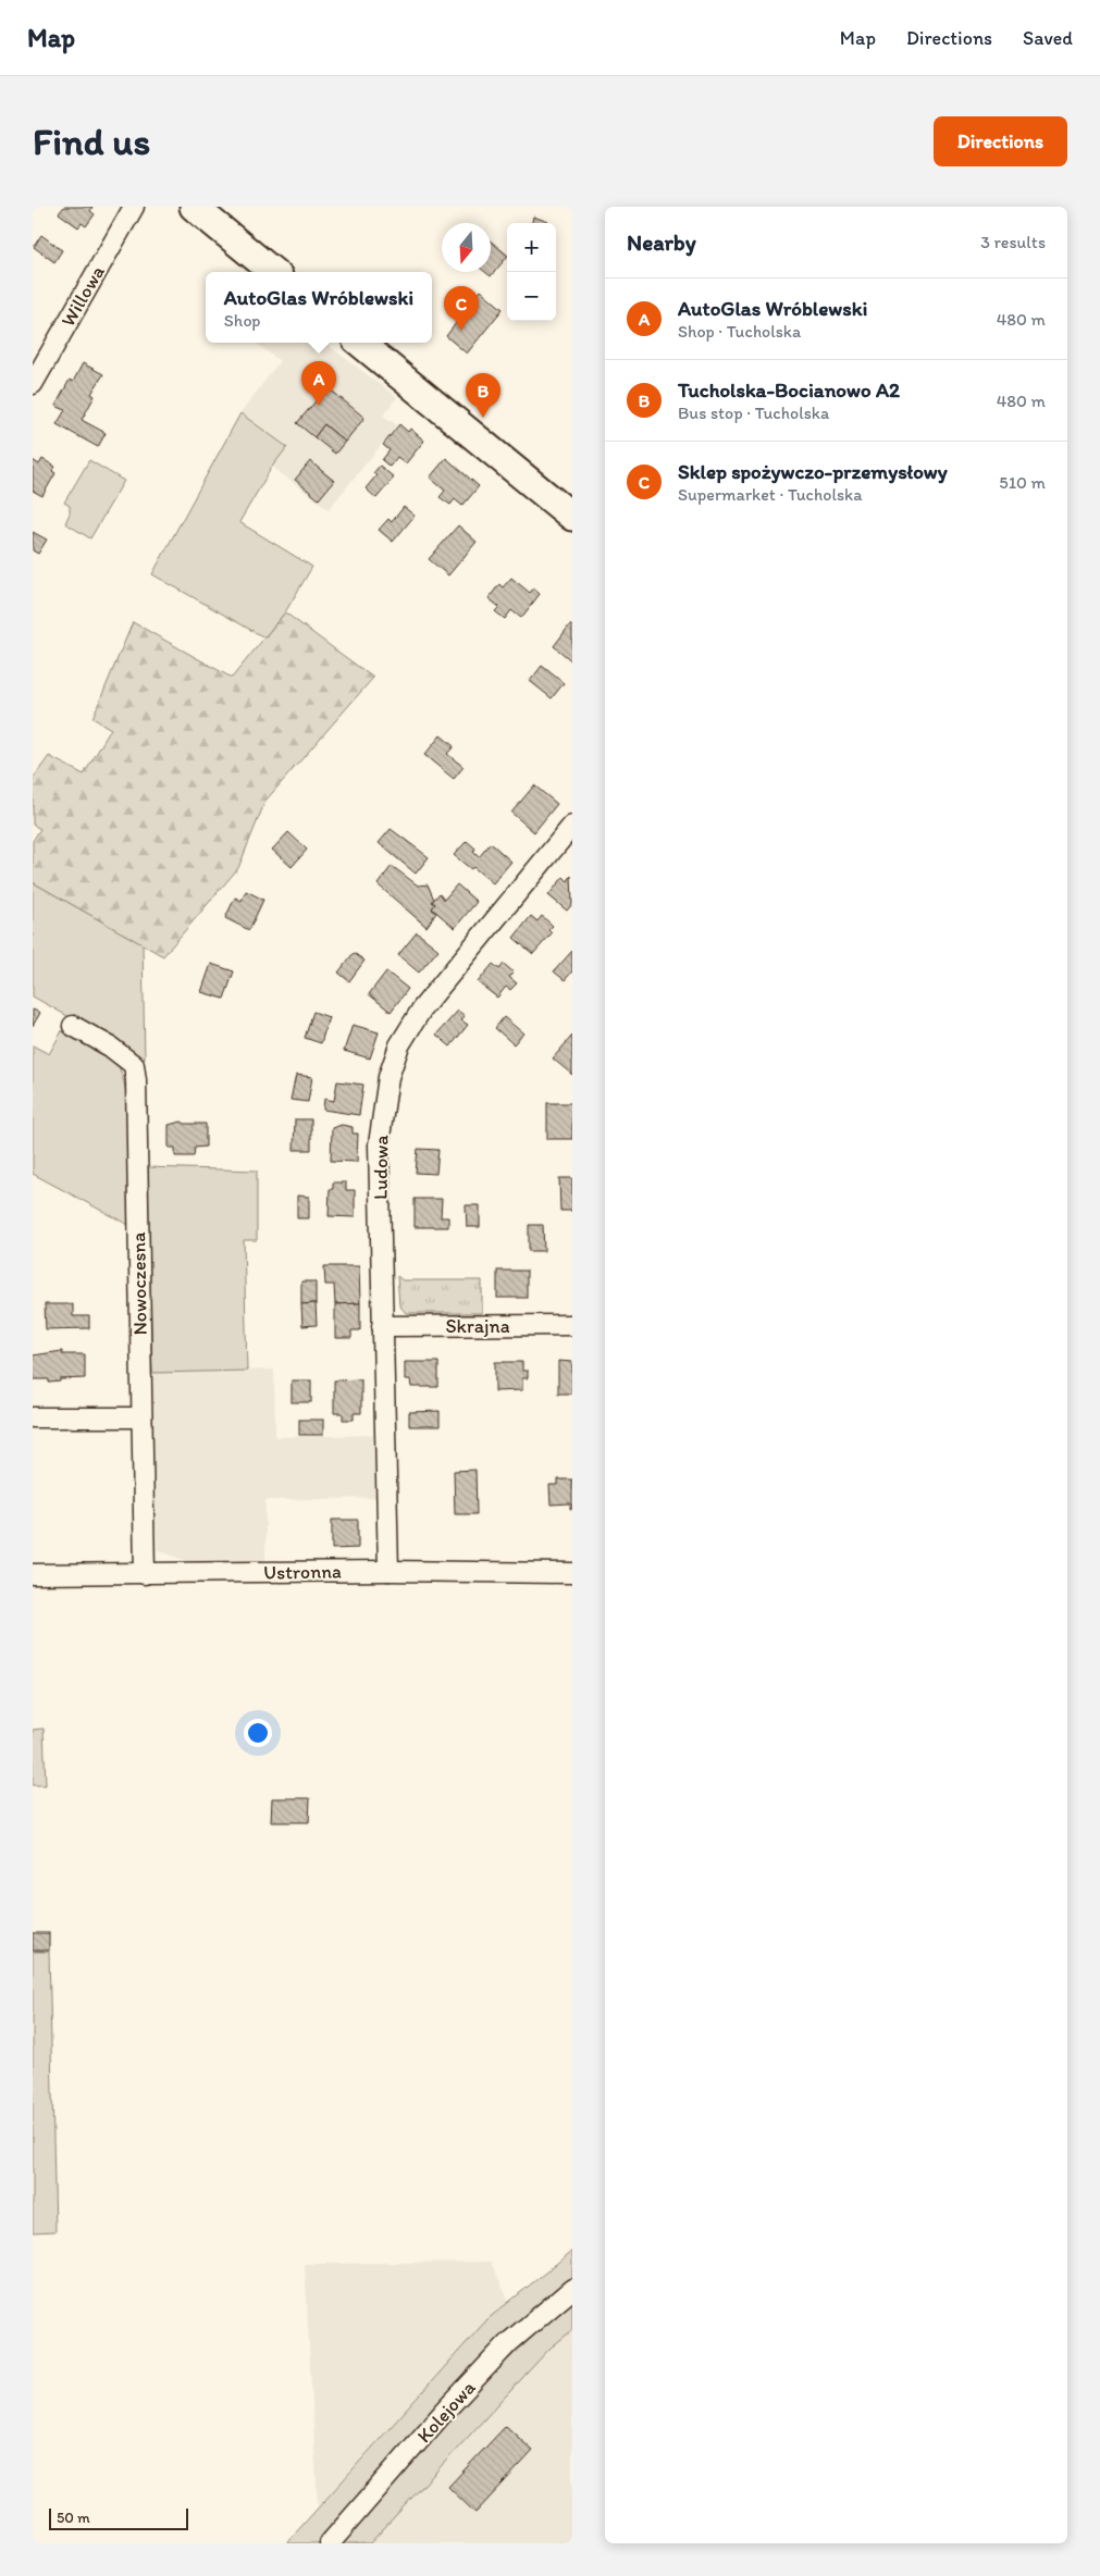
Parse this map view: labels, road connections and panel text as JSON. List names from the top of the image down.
{
  "streets": {
    "street": [
      "Willowa",
      "Ludowa",
      "Nowoczesna",
      "Skrajna",
      "Ustronna",
      "Kolejowa"
    ]
  },
  "crossings": [
    ["Ludowa", "Skrajna"],
    ["Ludowa", "Ustronna"],
    ["Nowoczesna", "Ustronna"]
  ],
  "scale_bar": "50 m",
  "north": "bottom",
  "page": {
    "header": "Map",
    "nav": ["Map", "Directions", "Saved"],
    "buttons": "Directions",
    "title": "Find us",
    "heading": ["Nearby", "3 results"],
    "map_buttons": ["+", "−"],
    "popup": ["AutoGlas Wróblewski", "Shop"],
    "list": [
      {
        "mark": "A",
        "name": "AutoGlas Wróblewski",
        "note": "Shop · Tucholska",
        "value": "480 m"
      },
      {
        "mark": "B",
        "name": "Tucholska-Bocianowo A2",
        "note": "Bus stop · Tucholska",
        "value": "480 m"
      },
      {
        "mark": "C",
        "name": "Sklep spożywczo-przemysłowy",
        "note": "Supermarket · Tucholska",
        "value": "510 m"
      }
    ],
    "pins": ["C", "A", "B"],
    "scale": "50 m"
  }
}
